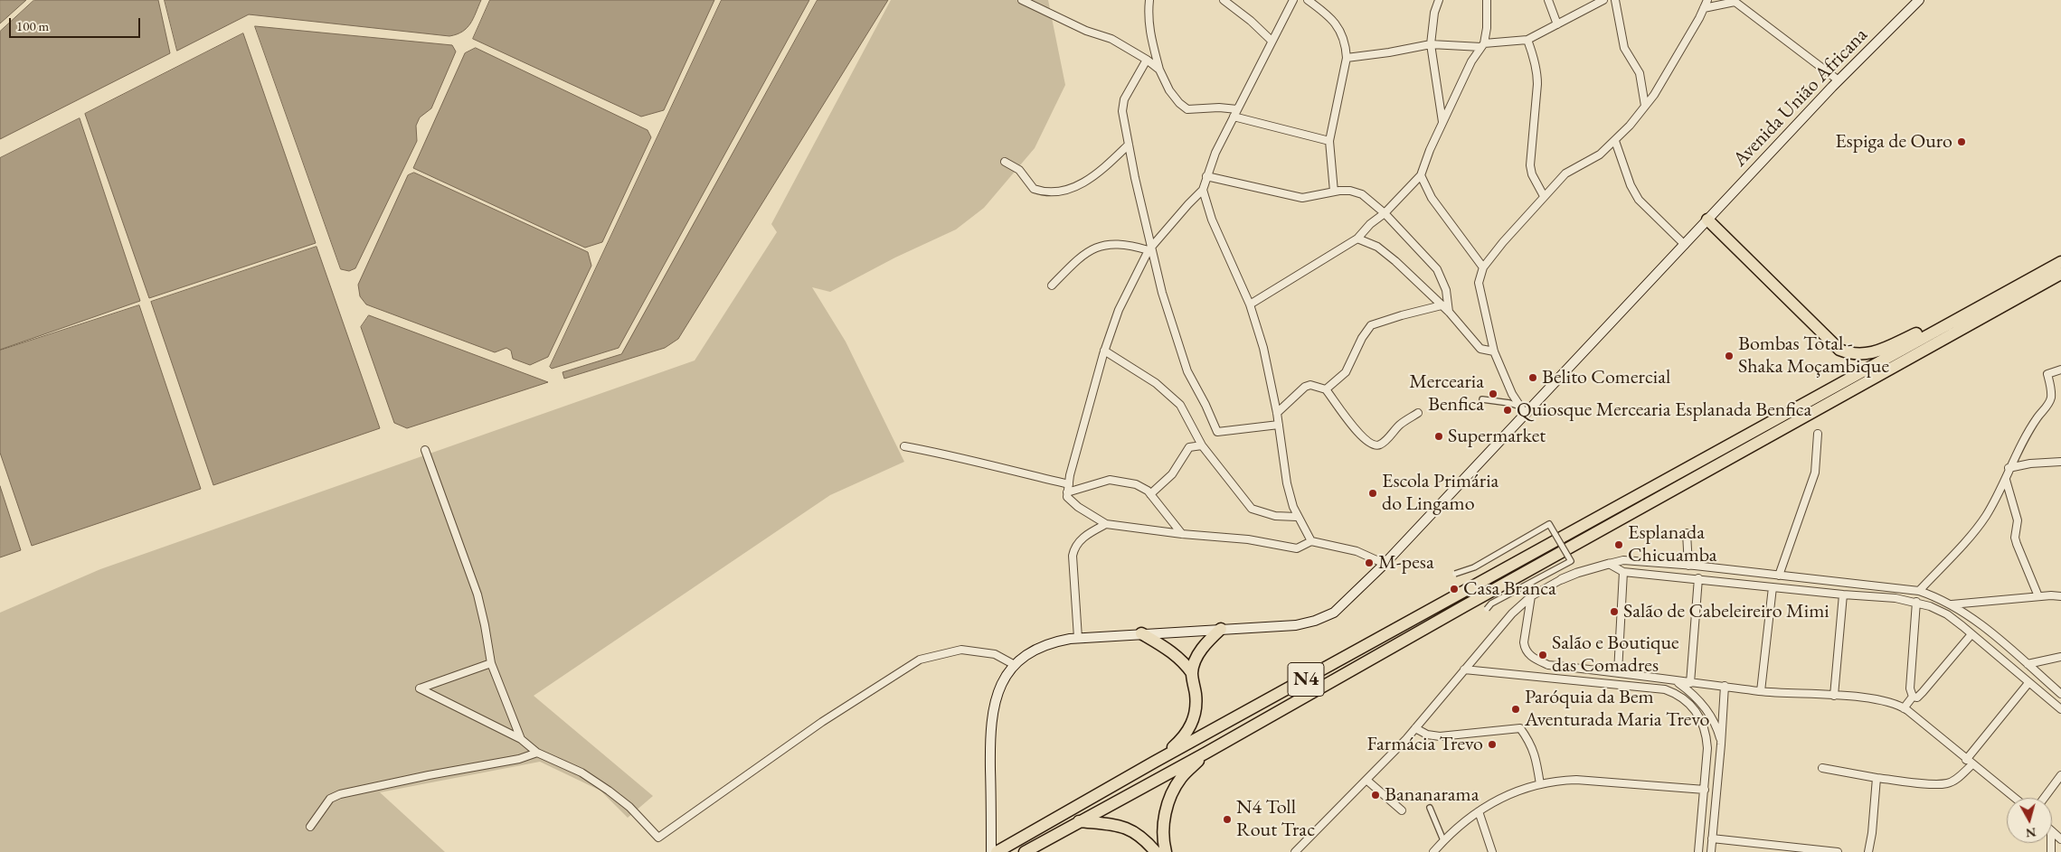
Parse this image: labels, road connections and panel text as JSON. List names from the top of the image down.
{
  "streets": {
    "highway": ["N4"],
    "main road": ["Avenida União Africana"]
  },
  "places": [
    "Espiga de Ouro",
    "Bombas Total - Shaka Moçambique",
    "Belito Comercial",
    "Mercearia Benfica",
    "Quiosque Mercearia Esplanada Benfica",
    "Supermarket",
    "Escola Primária do Lingamo",
    "Esplanada Chicuamba",
    "M-pesa",
    "Casa Branca",
    "Salão de Cabeleireiro Mimi",
    "Salão e Boutique das Comadres",
    "Paróquia da Bem Aventurada Maria Trevo",
    "Farmácia Trevo",
    "Bananarama",
    "N4 Toll Rout Trac"
  ],
  "scale_bar": "100 m",
  "north": "bottom"
}
